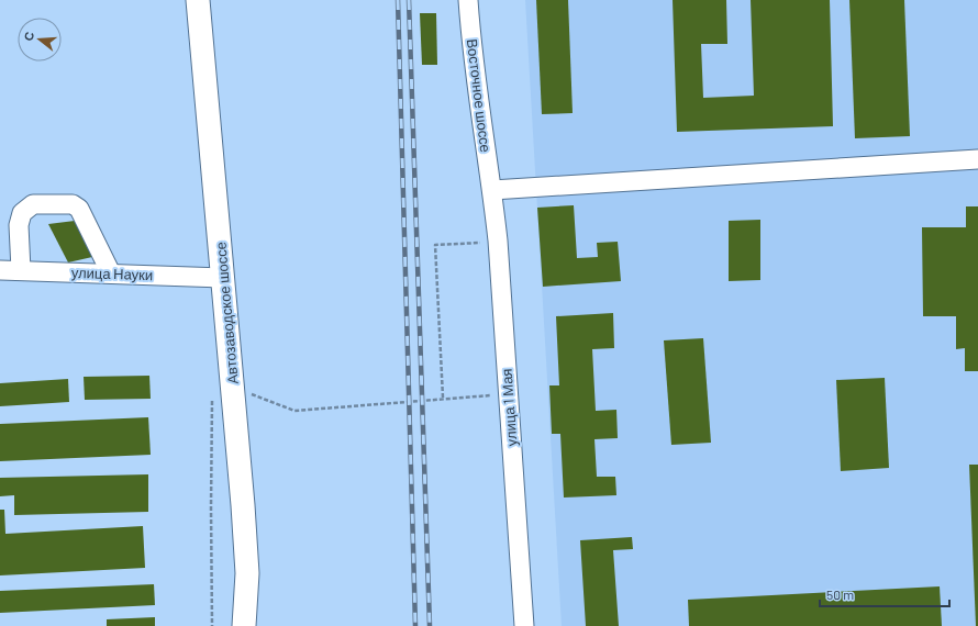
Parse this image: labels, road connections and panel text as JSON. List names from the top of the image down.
{
  "streets": {
    "main road": ["Автозаводское шоссе"],
    "street": ["Восточное шоссе", "улица Науки", "улица 1 Мая"]
  },
  "crossings": [
    ["Восточное шоссе", "улица 1 Мая"],
    ["улица Науки", "Автозаводское шоссе"]
  ],
  "scale_bar": "50 m",
  "north": "left"
}
